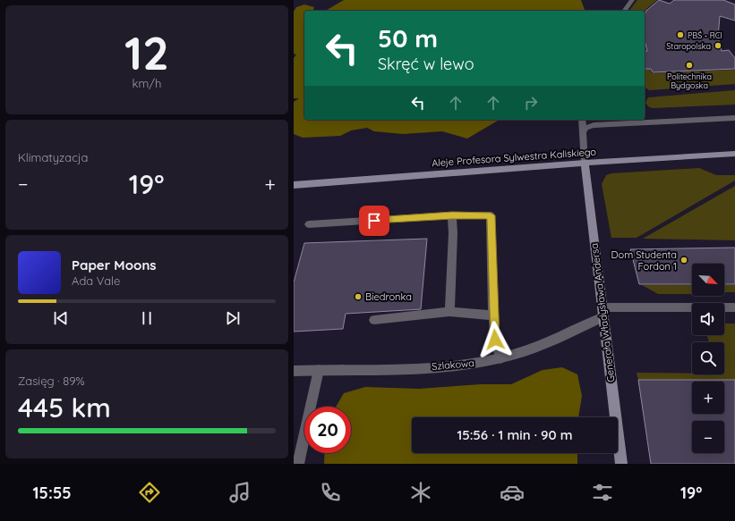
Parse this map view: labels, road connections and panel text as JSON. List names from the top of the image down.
{
  "streets": {
    "street": ["Aleje Profesora Sylwestra Kaliskiego", "Generała Władysława Andersa", "Szlakowa"]
  },
  "crossings": [
    ["Aleje Profesora Sylwestra Kaliskiego", "Generała Władysława Andersa"],
    ["Generała Władysława Andersa", "Szlakowa"]
  ],
  "places": [
    "PBŚ - RCI",
    "Staropolska",
    "Politechnika Bydgoska",
    "Dom Studenta Fordon 1",
    "Biedronka"
  ],
  "north": "bottom right",
  "page": {
    "tile": [
      ["12", "km/h"],
      "Klimatyzacja",
      ["Zasięg · 89%", "445 km"]
    ],
    "turn": ["50 m", "Skręć w lewo"],
    "heat": ["−", "19°", "+"],
    "song": ["Paper Moons", "Ada Vale"],
    "map_buttons": ["+", "−"],
    "limit": "20",
    "trip": "15:56 · 1 min · 90 m",
    "tabs": ["15:55", "19°"]
  }
}
